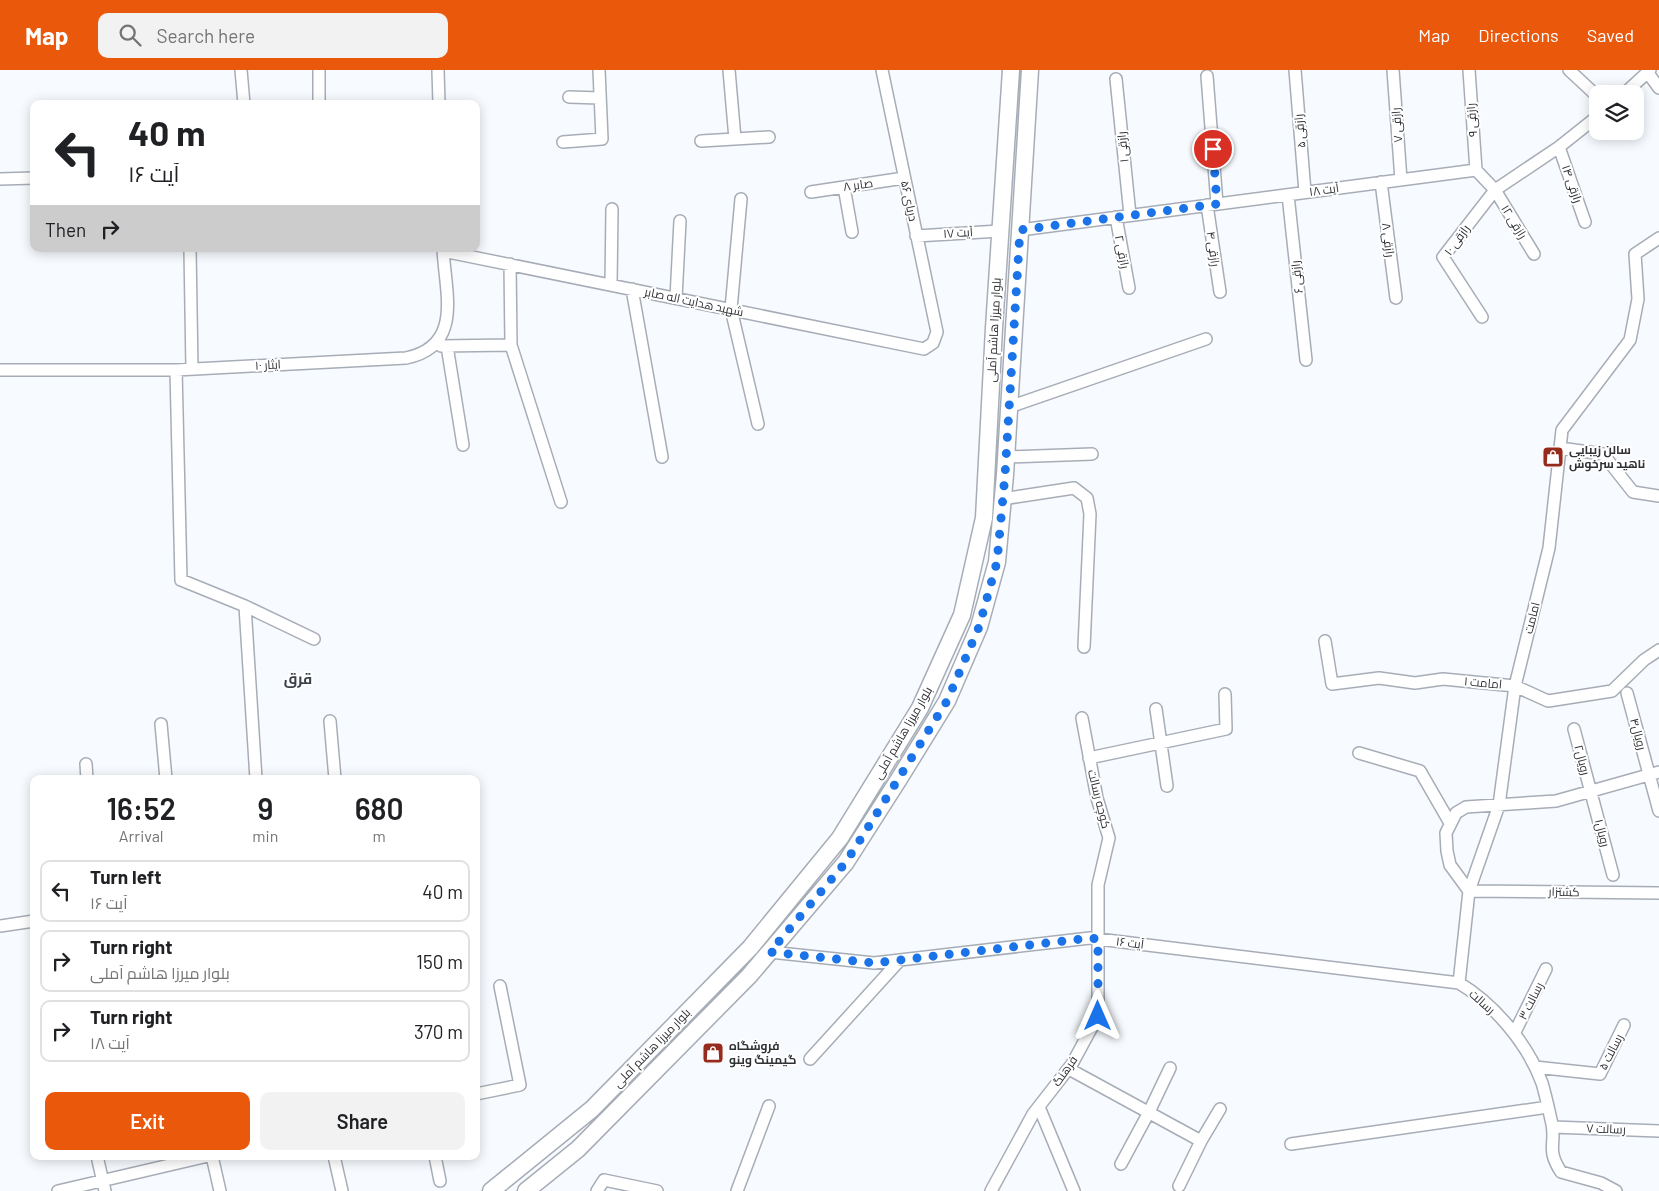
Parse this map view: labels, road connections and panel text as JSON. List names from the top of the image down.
{
  "streets": {
    "main road": ["بلوار میرزا هاشم آملی"],
    "street": [
      "رازقی ۹",
      "رازقی ۷",
      "رازقی ۵",
      "رازقی ۱",
      "رازقی ۱۴",
      "صابر ۸",
      "آیت ۱۸",
      "دریای ۵۶",
      "رازقی ۱۲",
      "آیت ۱۷",
      "رازقی ۸",
      "رازقی ۱۰",
      "رازقی ۴",
      "رازقی ۲",
      "رازقی ۶",
      "شهید هدایت اله صابر",
      "ایثار ۱۰",
      "امامت",
      "امامت ۱",
      "رویال۴",
      "رویال۲",
      "کوچه رسالت",
      "رویال۱",
      "کشتزار",
      "آیت ۱۶",
      "رسالت ۳",
      "رسالت",
      "رسالت ۵",
      "فرهنگ",
      "رسالت ۷"
    ]
  },
  "crossings": [
    ["رازقی ۹", "آیت ۱۸"],
    ["رازقی ۷", "آیت ۱۸"],
    ["رازقی ۵", "آیت ۱۸"],
    ["رازقی ۱", "آیت ۱۸"],
    ["صابر ۸", "دریای ۵۶"],
    ["آیت ۱۸", "رازقی ۸"],
    ["آیت ۱۸", "رازقی ۴"],
    ["آیت ۱۸", "رازقی ۲"],
    ["آیت ۱۸", "رازقی ۶"],
    ["آیت ۱۸", "بلوار میرزا هاشم آملی"],
    ["دریای ۵۶", "آیت ۱۷"],
    ["دریای ۵۶", "شهید هدایت اله صابر"],
    ["رازقی ۱۲", "رازقی ۱۰"],
    ["آیت ۱۷", "بلوار میرزا هاشم آملی"],
    ["بلوار میرزا هاشم آملی", "آیت ۱۶"],
    ["امامت", "امامت ۱"],
    ["امامت", "رسالت"],
    ["رویال۲", "رویال۱"],
    ["کوچه رسالت", "آیت ۱۶"],
    ["کوچه رسالت", "فرهنگ"],
    ["کشتزار", "رسالت"],
    ["آیت ۱۶", "رسالت"],
    ["آیت ۱۶", "فرهنگ"],
    ["رسالت ۳", "رسالت"],
    ["رسالت", "رسالت ۵"],
    ["رسالت", "رسالت ۷"]
  ],
  "districts": ["قرق"],
  "places": {
    "shop": ["سالن زیبایی ناهید سرخوش", "فروشگاه گیمینگ وینو"]
  },
  "page": {
    "header": "Map",
    "search": "Search here",
    "nav": ["Map", "Directions", "Saved"],
    "turn": ["40 m", "آیت ۱۶"],
    "then": "Then",
    "eta": [
      "16:52",
      "Arrival",
      "9",
      "min",
      "680",
      "m"
    ],
    "list": [
      {
        "name": "Turn left",
        "note": "آیت ۱۶",
        "value": "40 m"
      },
      {
        "name": "Turn right",
        "note": "بلوار میرزا هاشم آملی",
        "value": "150 m"
      },
      {
        "name": "Turn right",
        "note": "آیت ۱۸",
        "value": "370 m"
      }
    ],
    "buttons": ["Exit", "Share"]
  }
}
